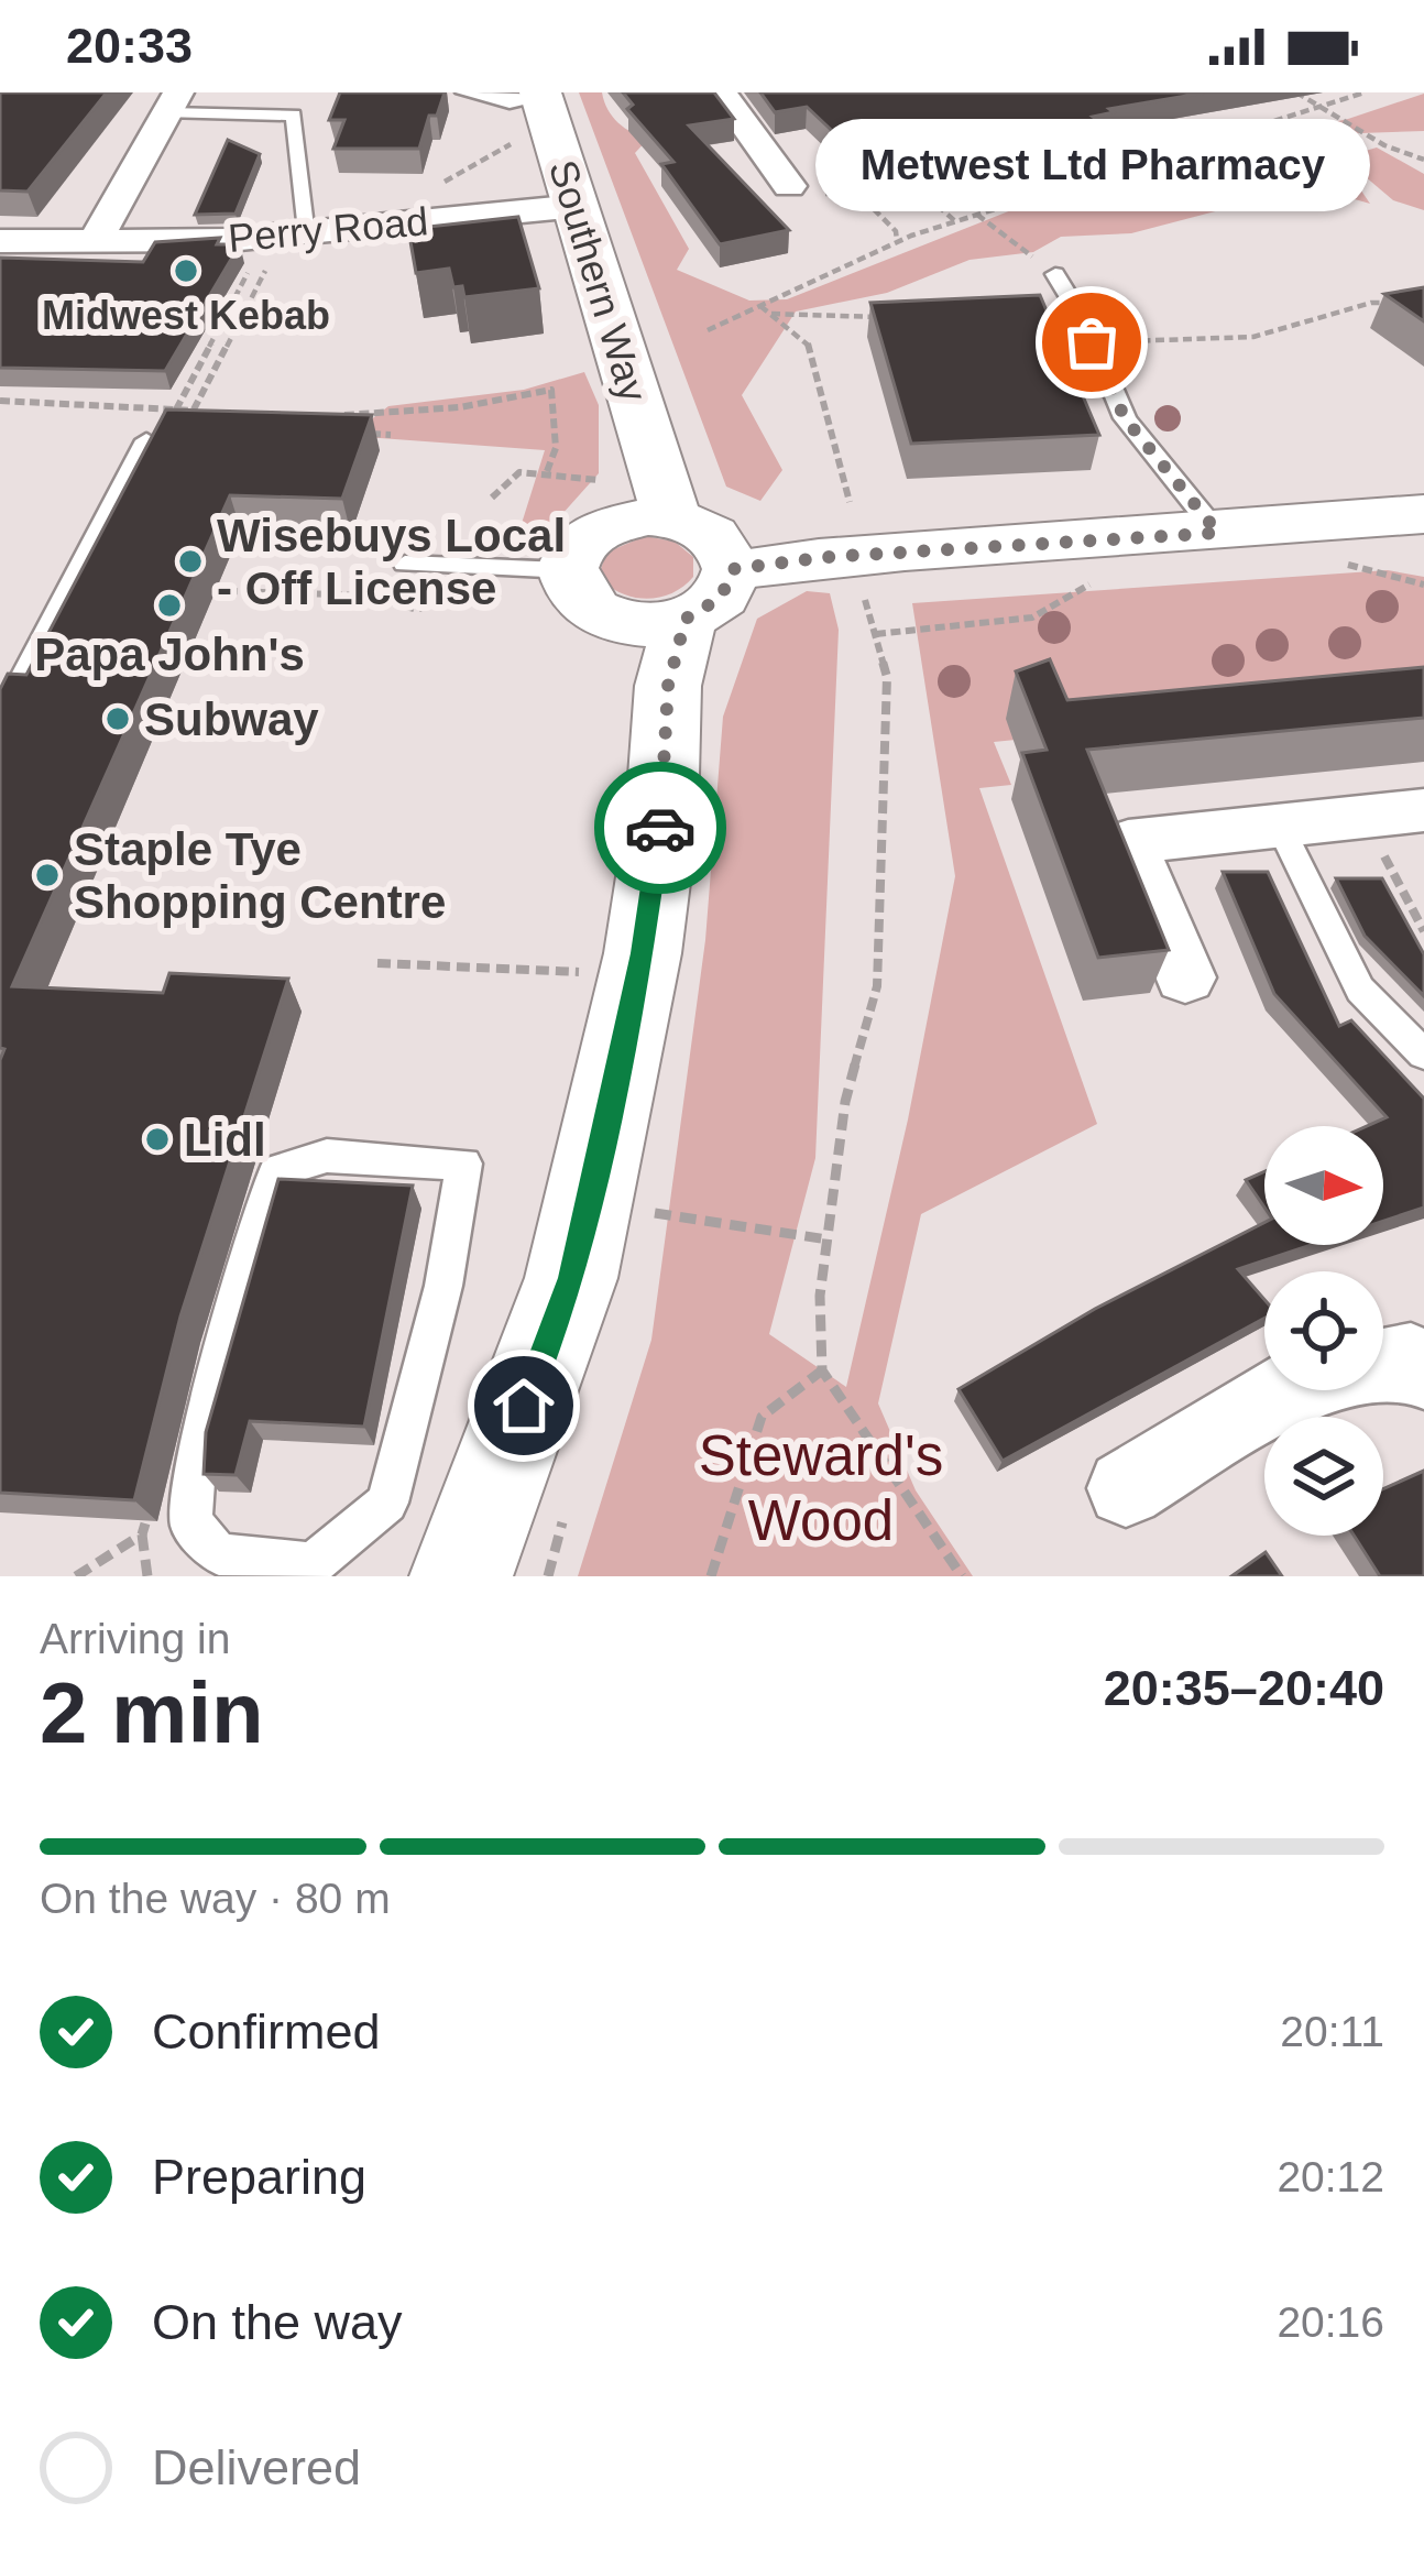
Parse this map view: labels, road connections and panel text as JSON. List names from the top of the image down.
{
  "streets": {
    "main road": ["Southern Way"],
    "street": ["Perry Road"]
  },
  "crossings": [
    ["Perry Road", "Southern Way"]
  ],
  "parks": ["Steward's Wood"],
  "places": [
    "Midwest Kebab",
    "Metwest Ltd Pharmacy",
    "Wisebuys Local - Off License",
    "Papa John's",
    "Subway",
    "Staple Tye Shopping Centre",
    "Lidl"
  ],
  "north": "right",
  "page": {
    "status": "20:33",
    "bubble": "Metwest Ltd Pharmacy",
    "heading": ["2 min", "Arriving in", "20:35–20:40"],
    "bar": "On the way · 80 m",
    "list": [
      ["Confirmed", "20:11"],
      ["Preparing", "20:12"],
      ["On the way", "20:16"],
      "Delivered"
    ]
  }
}
